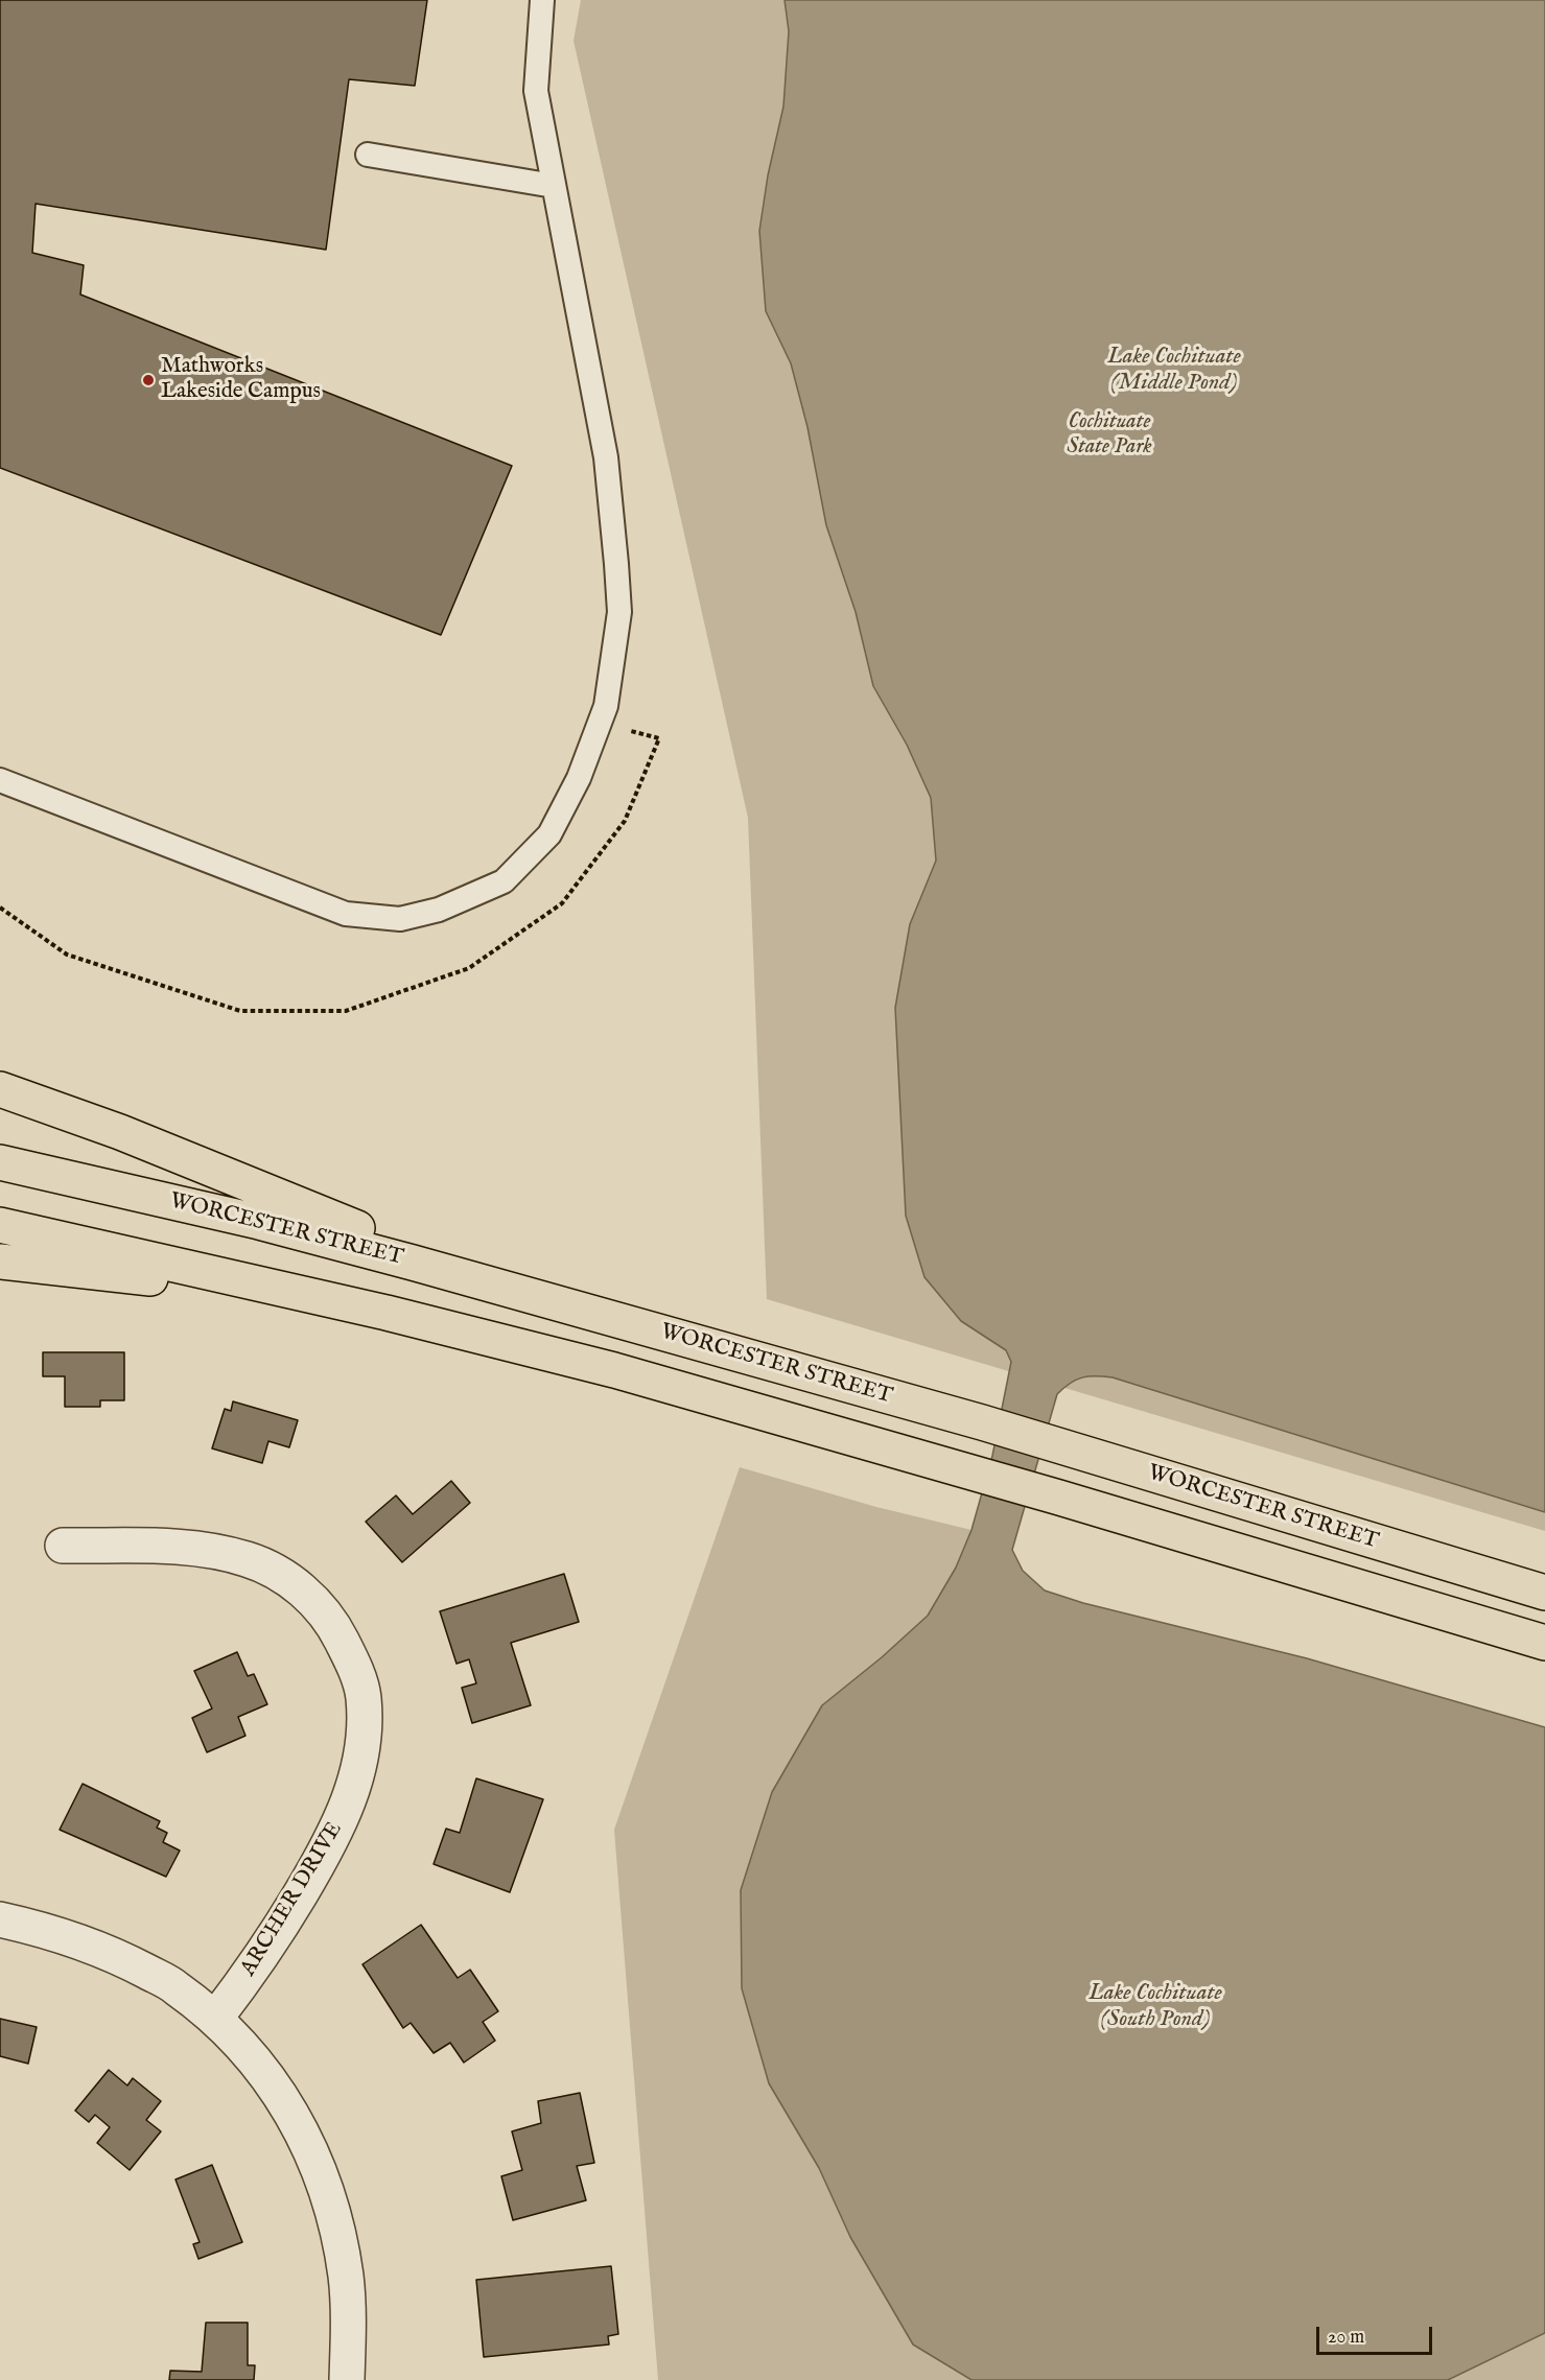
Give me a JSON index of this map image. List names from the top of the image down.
{
  "streets": {
    "highway": ["WORCESTER STREET"],
    "street": ["ARCHER DRIVE"]
  },
  "water": ["Lake Cochituate (Middle Pond)", "Lake Cochituate (South Pond)"],
  "parks": ["Cochituate State Park"],
  "places": ["Mathworks Lakeside Campus"],
  "scale_bar": "20 m"
}
